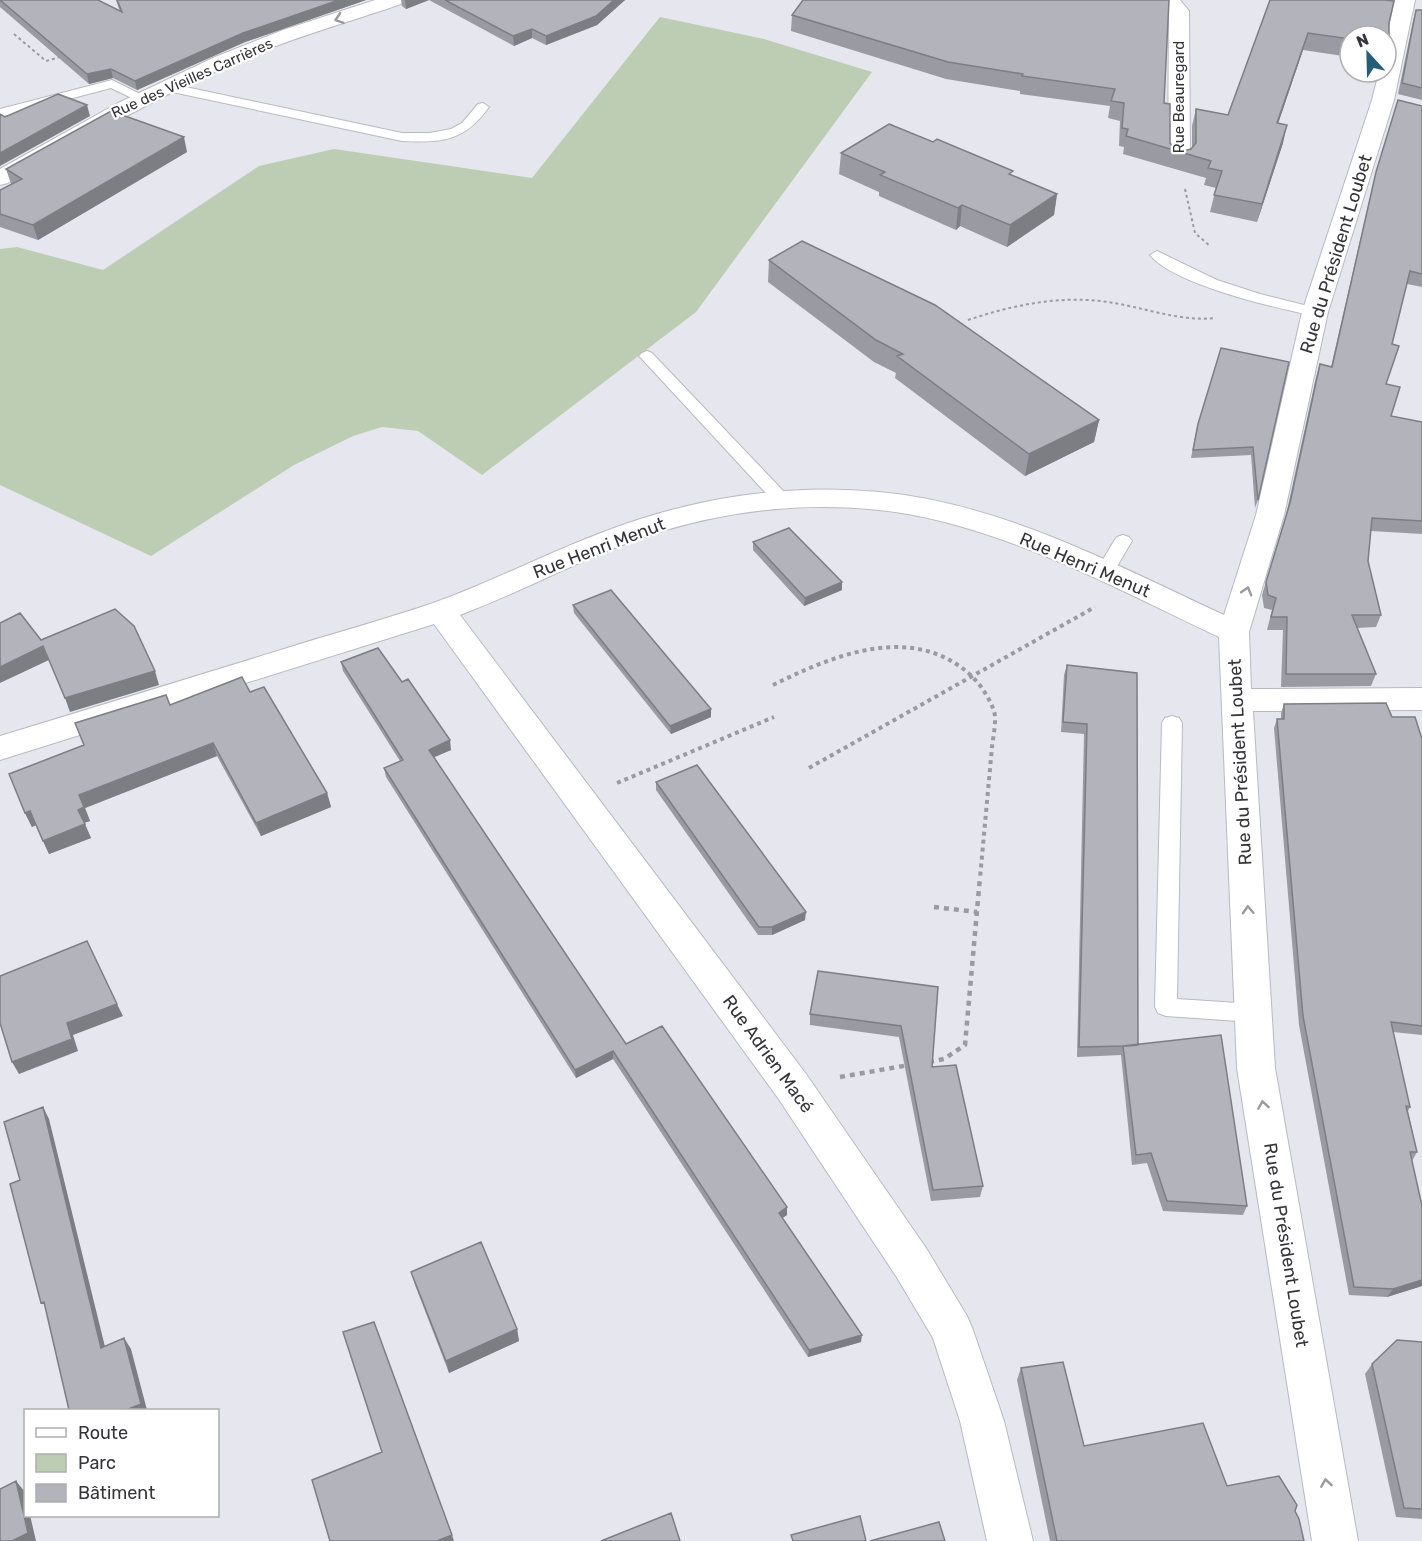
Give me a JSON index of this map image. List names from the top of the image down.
{
  "streets": {
    "street": [
      "Rue des Vieilles Carrières",
      "Rue Beauregard",
      "Rue du Président Loubet",
      "Rue Henri Menut",
      "Rue Adrien Macé"
    ]
  },
  "crossings": [
    ["Rue du Président Loubet", "Rue Henri Menut"],
    ["Rue Henri Menut", "Rue Adrien Macé"]
  ],
  "one_way": ["Rue des Vieilles Carrières", "Rue du Président Loubet"],
  "legend": ["Route", "Parc", "Bâtiment"],
  "north": "top"
}
